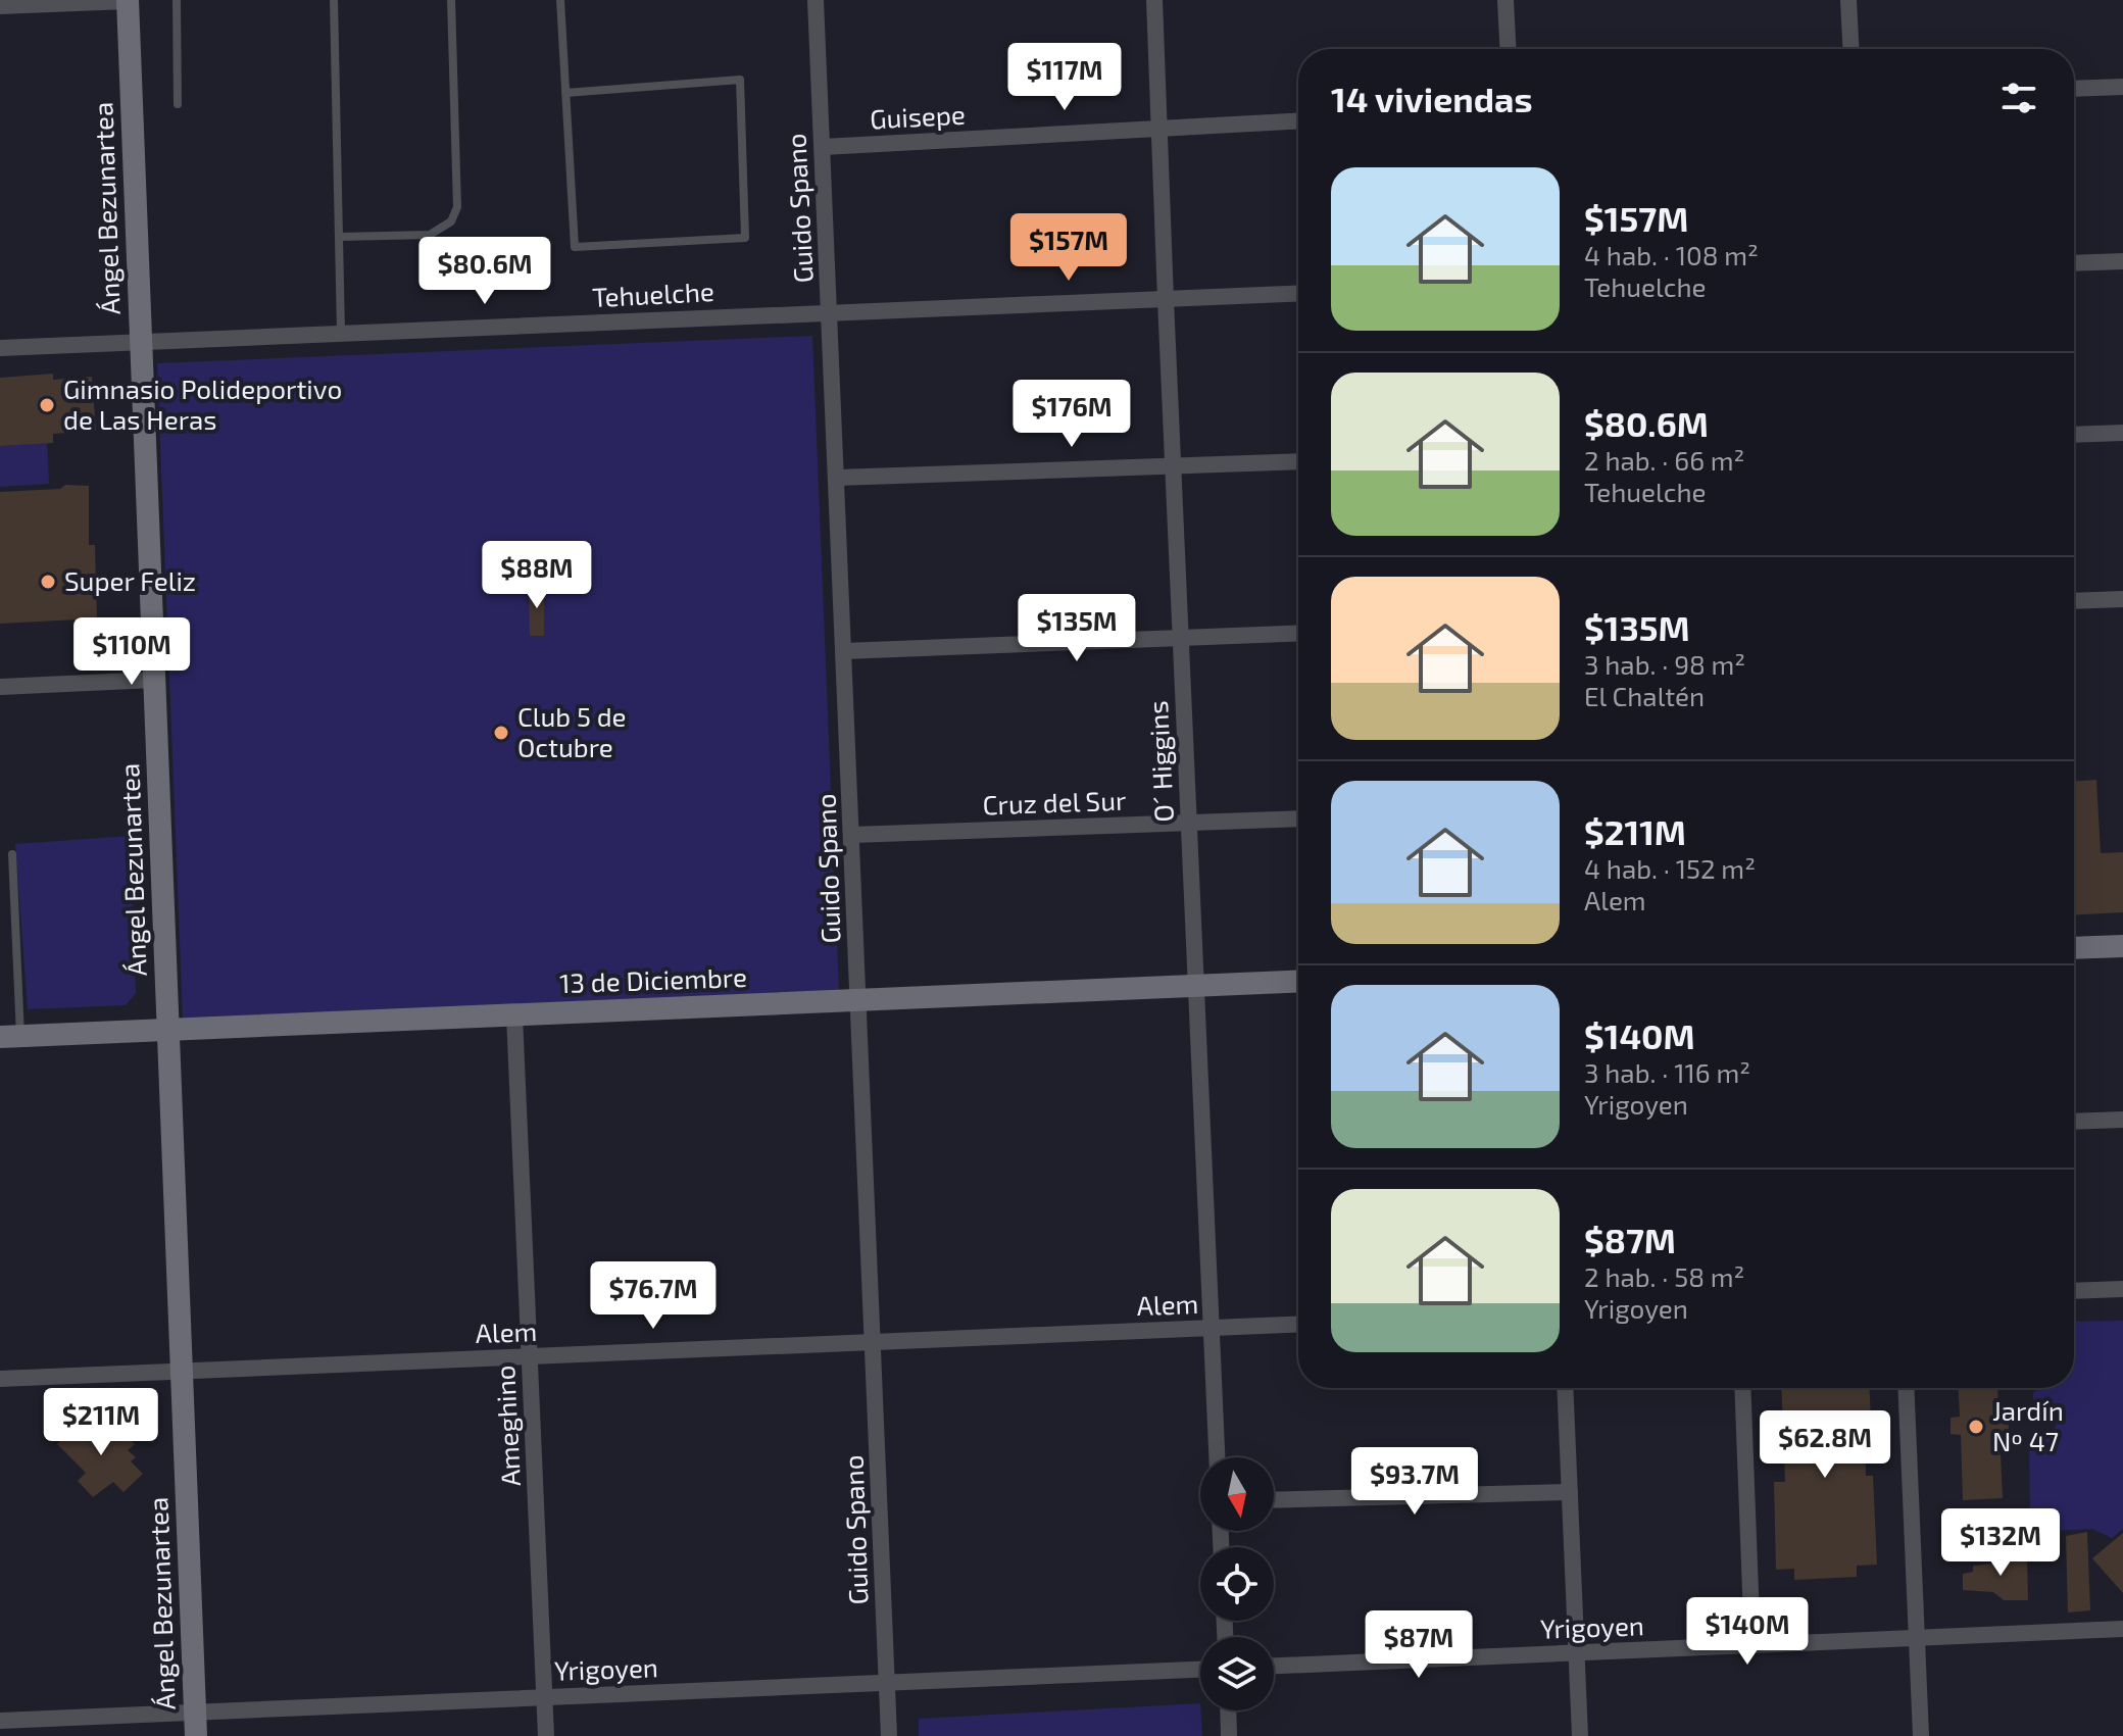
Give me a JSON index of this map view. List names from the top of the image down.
{
  "streets": {
    "street": [
      "Guisepe",
      "Ángel Bezunartea",
      "Guido Spano",
      "Tehuelche",
      "O´ Higgins",
      "Cruz del Sur",
      "13 de Diciembre",
      "Alem",
      "Ameghino",
      "Yrigoyen"
    ]
  },
  "crossings": [
    ["Guisepe", "Guido Spano"],
    ["Guisepe", "O´ Higgins"],
    ["Ángel Bezunartea", "Tehuelche"],
    ["Ángel Bezunartea", "13 de Diciembre"],
    ["Ángel Bezunartea", "Alem"],
    ["Ángel Bezunartea", "Yrigoyen"],
    ["Guido Spano", "Tehuelche"],
    ["Guido Spano", "Cruz del Sur"],
    ["Guido Spano", "13 de Diciembre"],
    ["Guido Spano", "Alem"],
    ["Guido Spano", "Yrigoyen"],
    ["Tehuelche", "O´ Higgins"],
    ["O´ Higgins", "Cruz del Sur"],
    ["O´ Higgins", "13 de Diciembre"],
    ["O´ Higgins", "Alem"],
    ["13 de Diciembre", "Ameghino"],
    ["Alem", "Ameghino"],
    ["Ameghino", "Yrigoyen"]
  ],
  "places": [
    "Gimnasio Polideportivo de Las Heras",
    "Super Feliz",
    "Club 5 de Octubre",
    "Jardín Nº 47"
  ],
  "north": "bottom",
  "page": {
    "price": [
      "$117M",
      "$157M",
      "$80.6M",
      "$176M",
      "$88M",
      "$135M",
      "$110M",
      "$76.7M",
      "$211M",
      "$62.8M",
      "$93.7M",
      "$132M",
      "$140M",
      "$87M"
    ],
    "heading": "14 viviendas",
    "list": [
      {
        "name": "$157M",
        "note": "4 hab. · 108 m² · Tehuelche"
      },
      {
        "name": "$80.6M",
        "note": "2 hab. · 66 m² · Tehuelche"
      },
      {
        "name": "$135M",
        "note": "3 hab. · 98 m² · El Chaltén"
      },
      {
        "name": "$211M",
        "note": "4 hab. · 152 m² · Alem"
      },
      {
        "name": "$140M",
        "note": "3 hab. · 116 m² · Yrigoyen"
      },
      {
        "name": "$87M",
        "note": "2 hab. · 58 m² · Yrigoyen"
      }
    ]
  }
}
